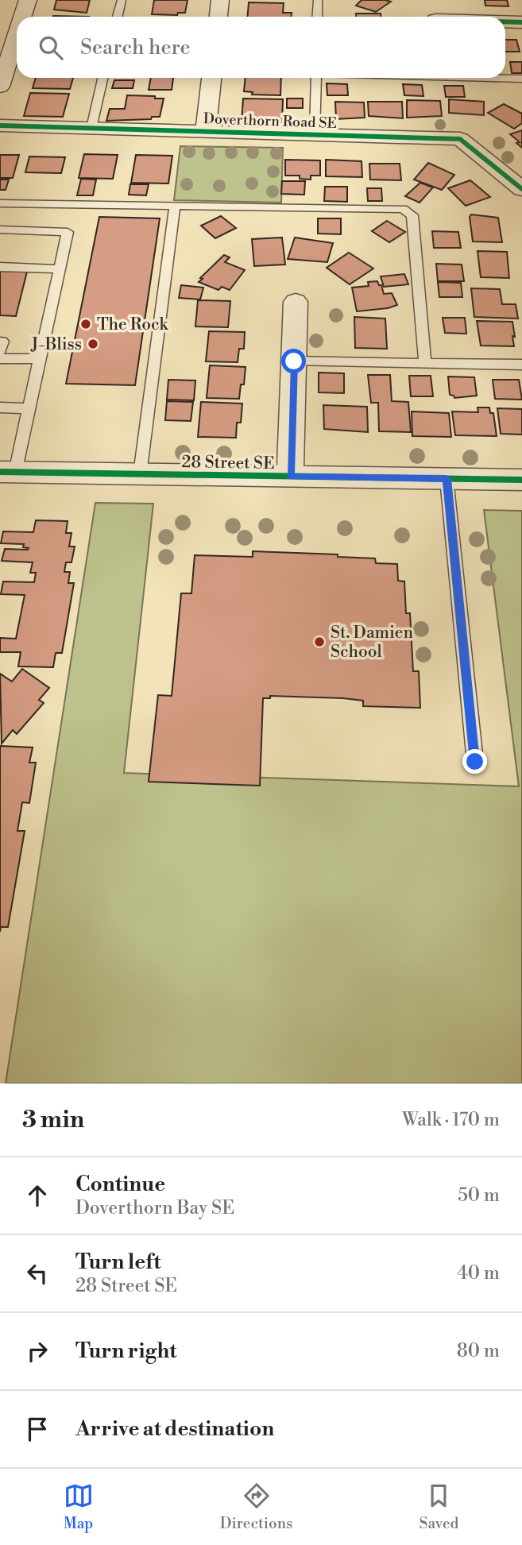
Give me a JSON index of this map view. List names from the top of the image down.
{
  "streets": {
    "street": ["Doverthorn Road SE", "28 Street SE"]
  },
  "places": ["The Rock", "J-Bliss", "St. Damien School"],
  "page": {
    "search": "Search here",
    "heading": ["3 min", "Walk · 170 m"],
    "list": [
      ["Continue", "Doverthorn Bay SE", "50 m"],
      ["Turn left", "28 Street SE", "40 m"],
      ["Turn right", "80 m"],
      "Arrive at destination"
    ],
    "nav": ["Map", "Directions", "Saved"]
  }
}
